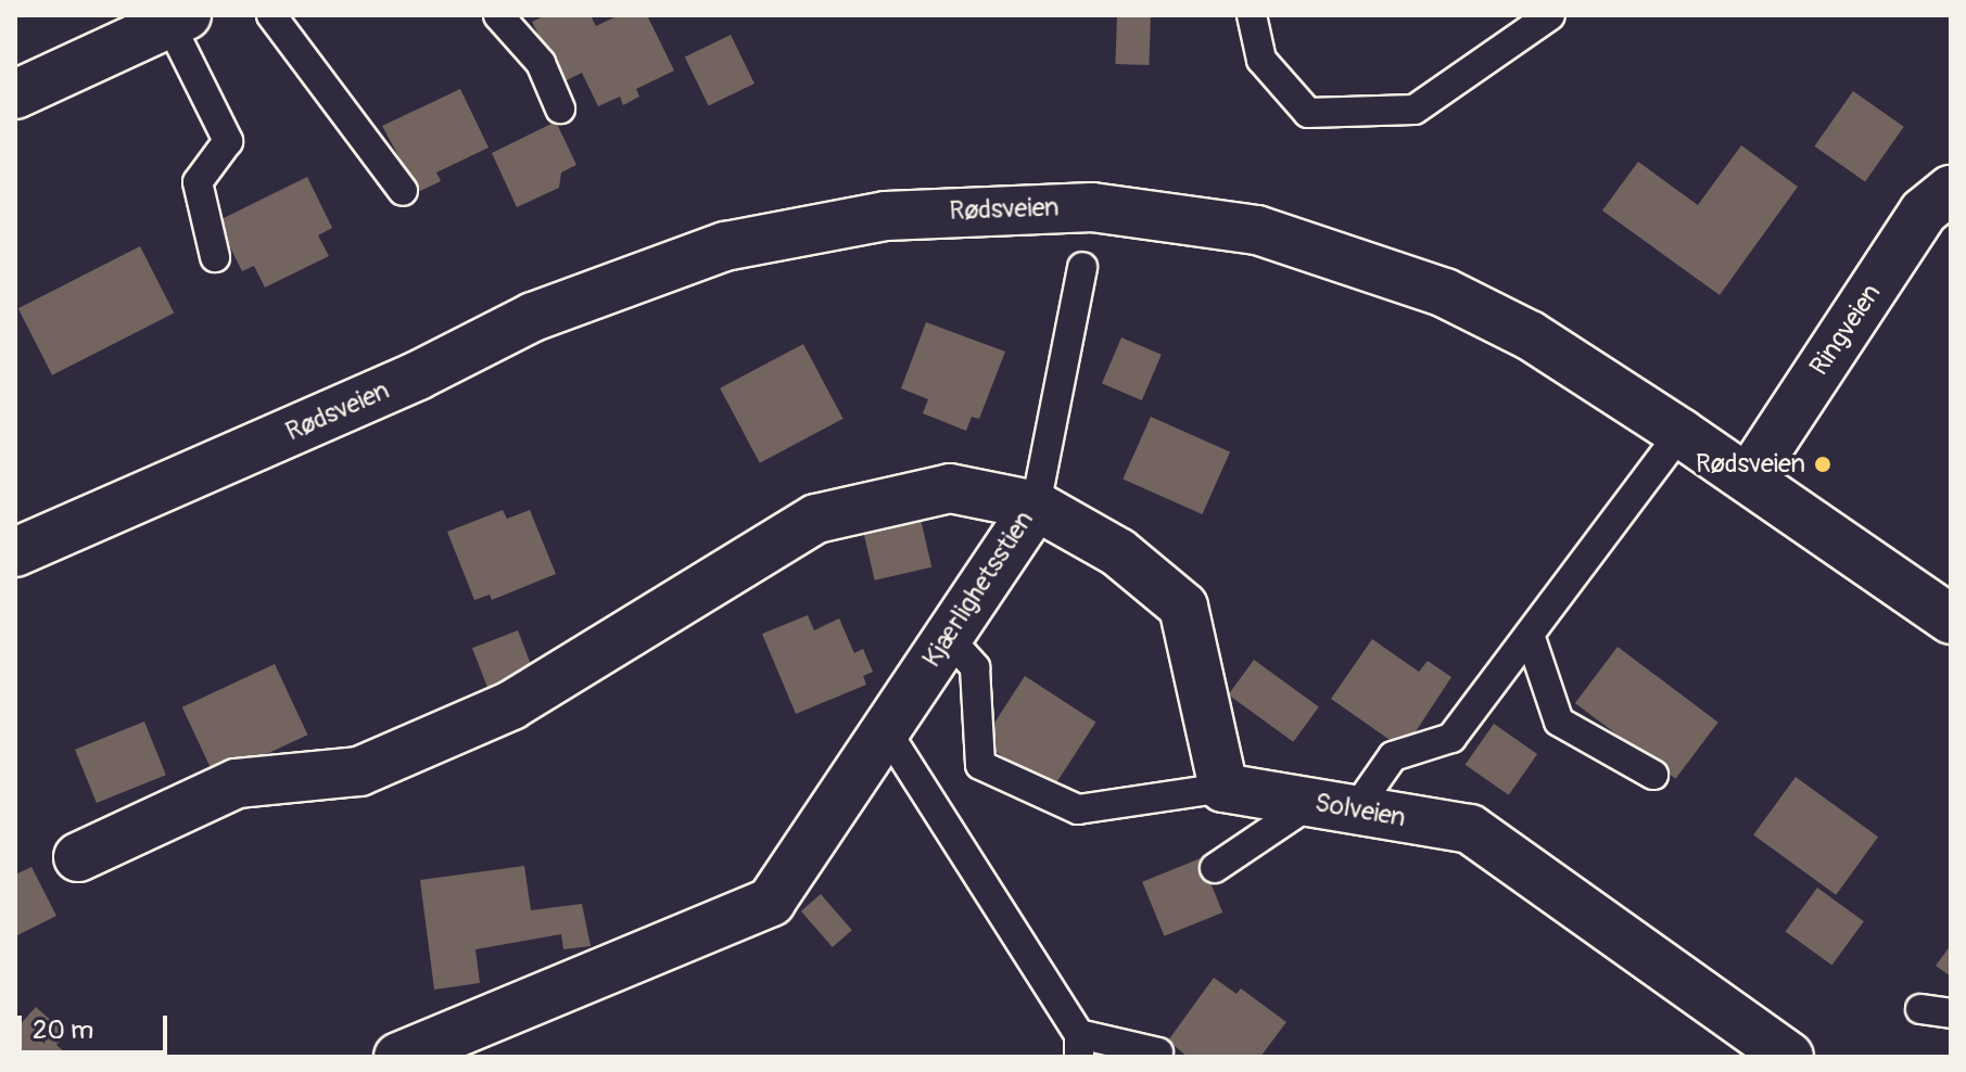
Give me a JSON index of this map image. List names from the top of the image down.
{
  "streets": {
    "main road": [
      "Rødsveien",
      "Ringveien",
      "Kjærlighetsstien",
      "Solveien"
    ]
  },
  "crossings": [
    ["Rødsveien", "Ringveien"]
  ],
  "places": ["Rødsveien"],
  "scale_bar": "20 m"
}
